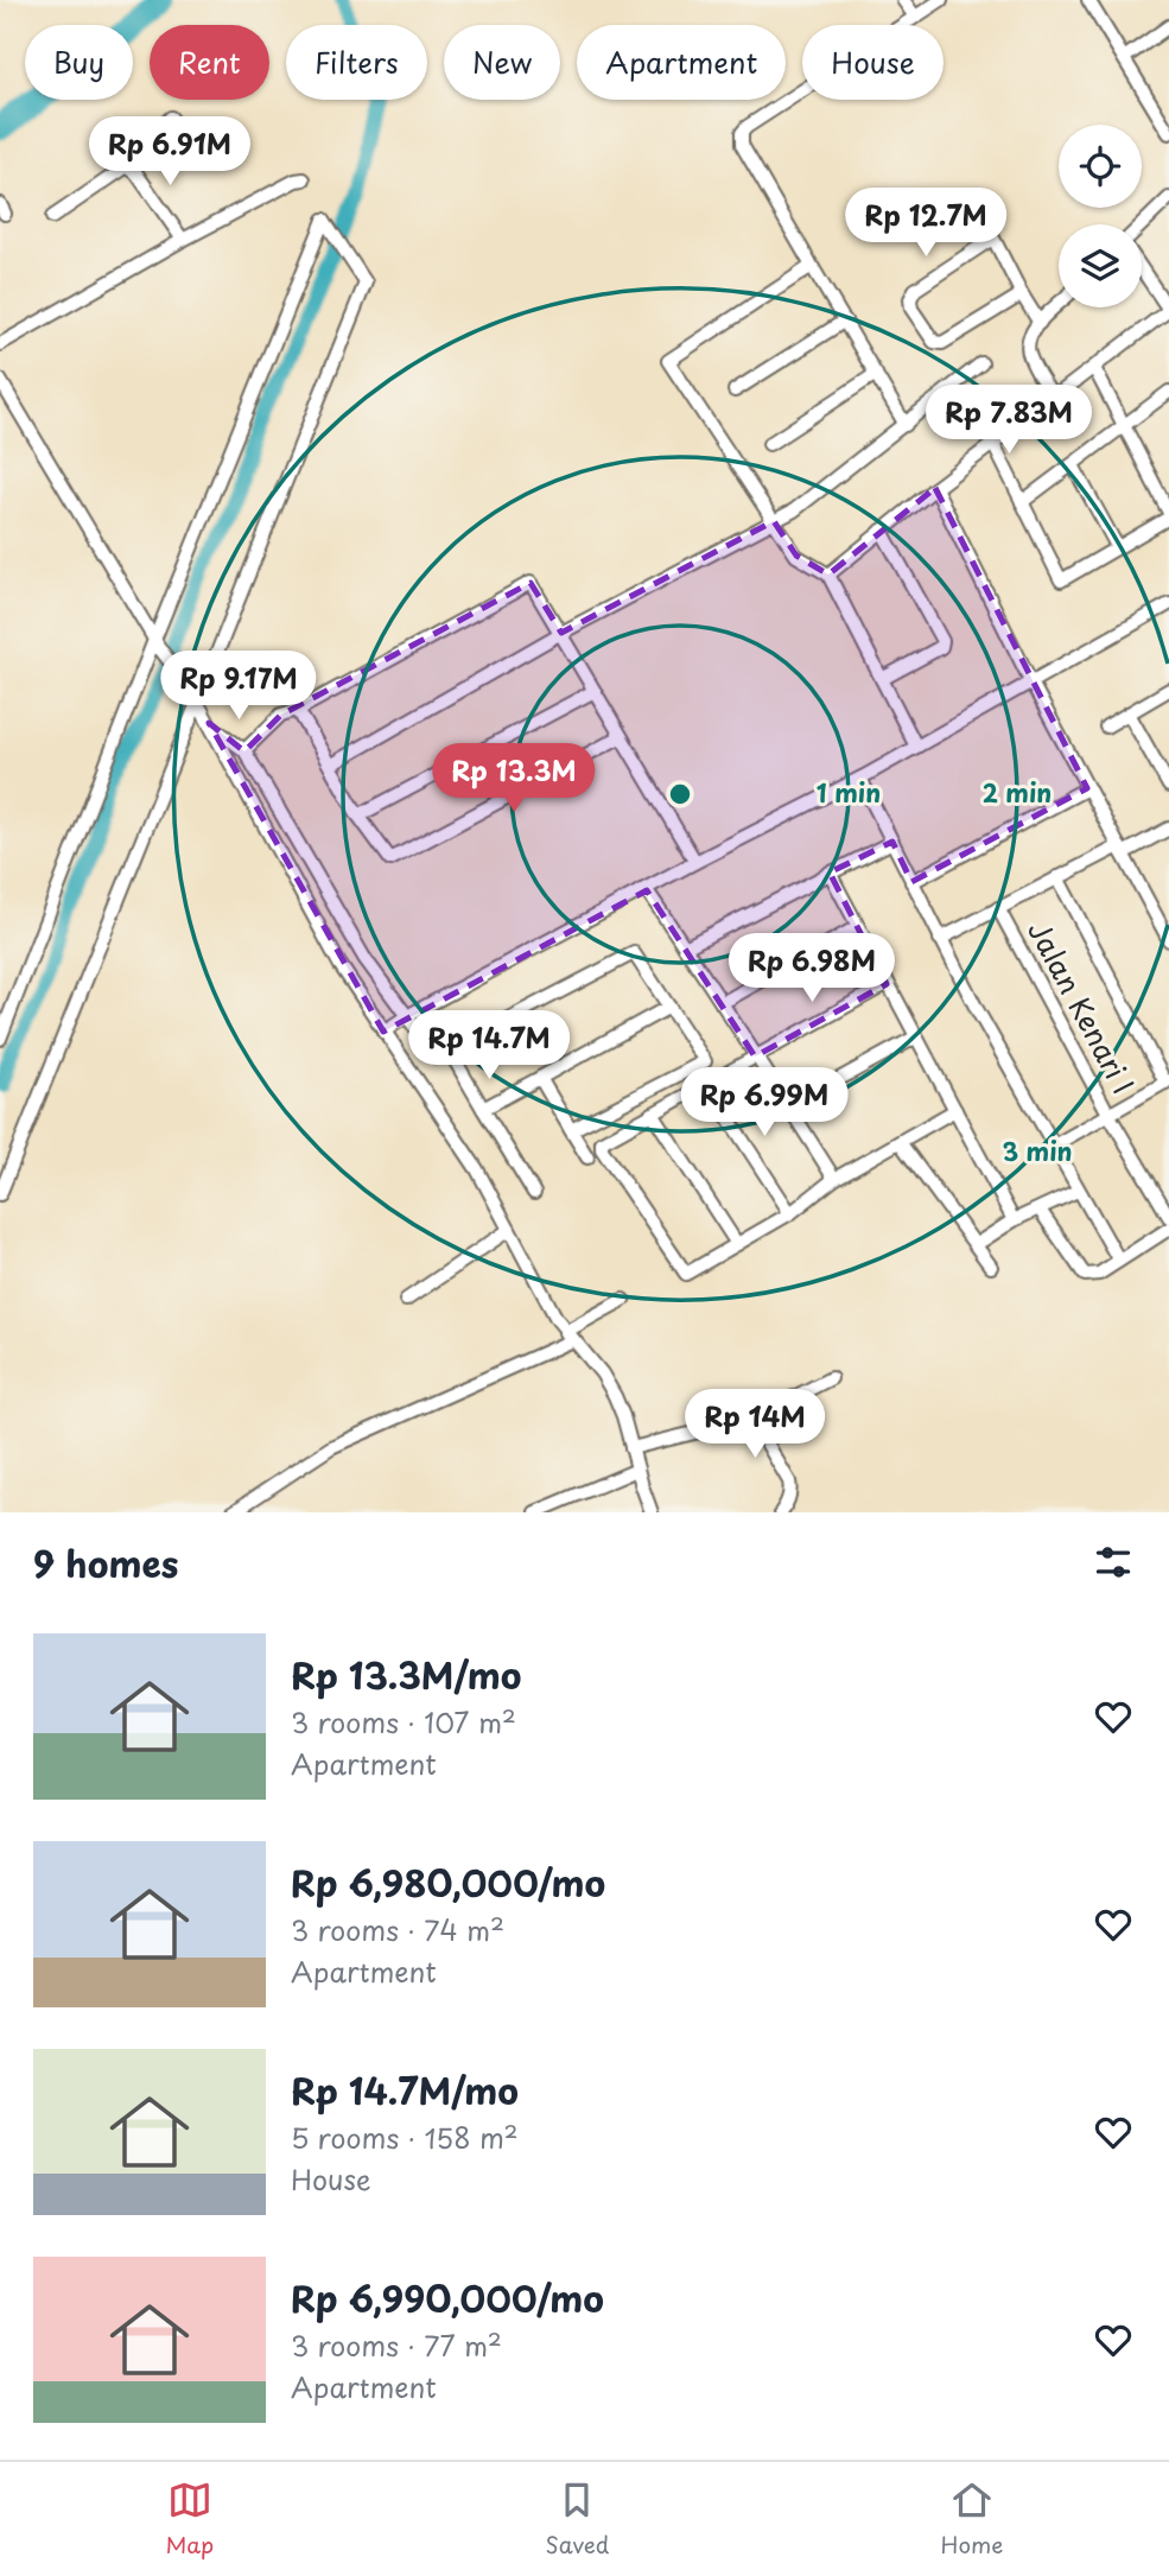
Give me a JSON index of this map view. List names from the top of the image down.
{
  "streets": {
    "street": ["Jalan Kenari I"]
  },
  "page": {
    "chip": [
      "Buy",
      "Rent",
      "Filters",
      "New",
      "Apartment",
      "House"
    ],
    "price": [
      "Rp 6.91M",
      "Rp 12.7M",
      "Rp 7.83M",
      "Rp 9.17M",
      "Rp 13.3M",
      "Rp 6.98M",
      "Rp 14.7M",
      "Rp 6.99M",
      "Rp 14M"
    ],
    "heading": "9 homes",
    "list": [
      {
        "name": "Rp 13.3M/mo",
        "note": "3 rooms · 107 m² · Apartment"
      },
      {
        "name": "Rp 6,980,000/mo",
        "note": "3 rooms · 74 m² · Apartment"
      },
      {
        "name": "Rp 14.7M/mo",
        "note": "5 rooms · 158 m² · House"
      },
      {
        "name": "Rp 6,990,000/mo",
        "note": "3 rooms · 77 m² · Apartment"
      }
    ],
    "tabs": ["Map", "Saved", "Home"]
  },
  "rings": ["1 min", "2 min", "3 min"]
}
